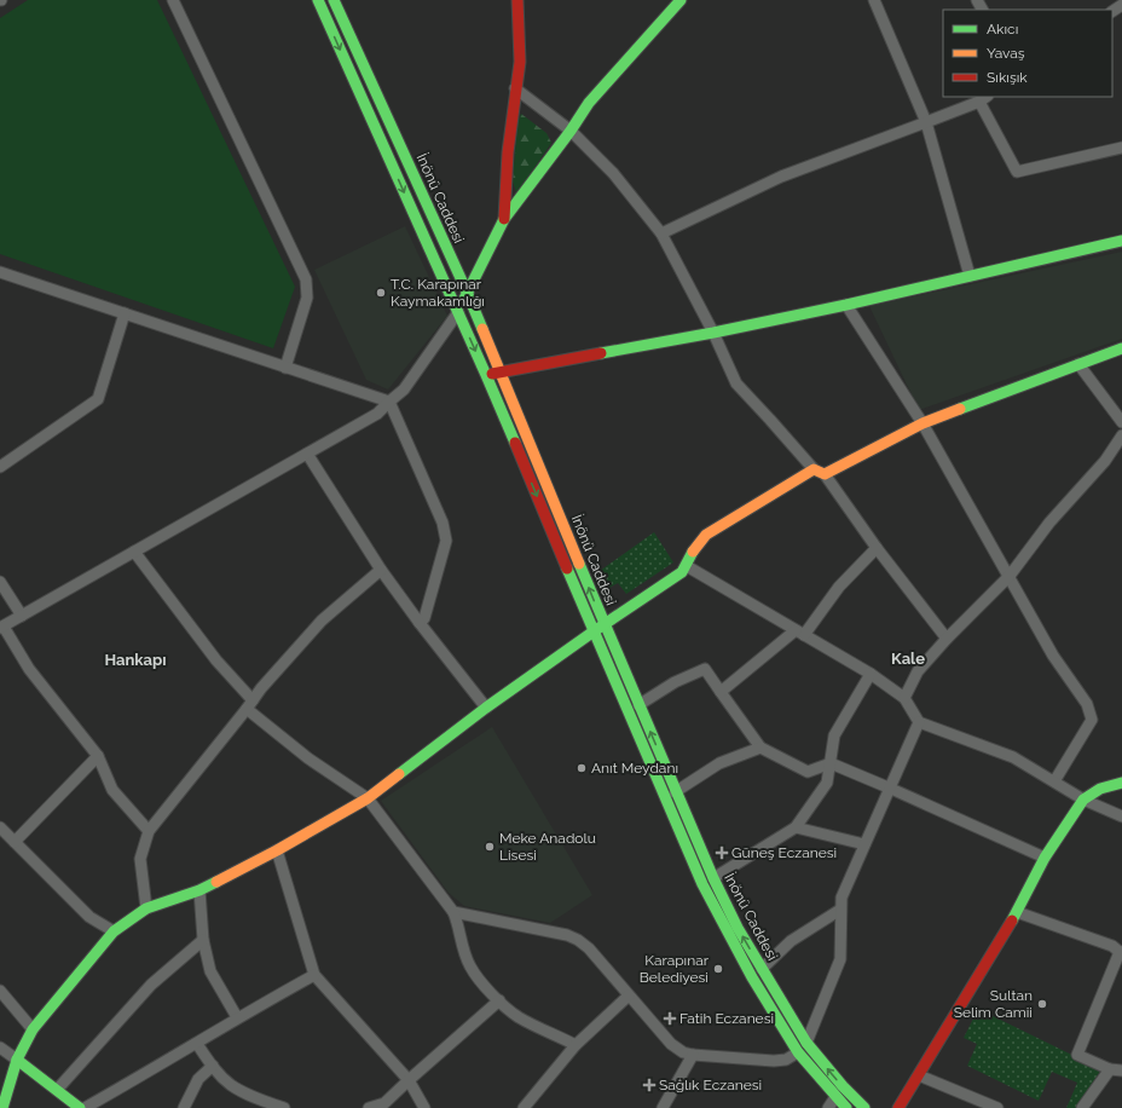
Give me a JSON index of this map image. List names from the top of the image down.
{
  "streets": {
    "main road": ["İnönü Caddesi"]
  },
  "districts": ["Kale", "Hankapı"],
  "places": {
    "other": [
      "T.C. Karapınar Kaymakamlığı",
      "Anıt Meydanı",
      "Meke Anadolu Lisesi",
      "Karapınar Belediyesi",
      "Sultan Selim Camii"
    ],
    "health": ["Güneş Eczanesi", "Fatih Eczanesi", "Sağlık Eczanesi"]
  },
  "legend": ["Akıcı", "Yavaş", "Sıkışık"]
}
